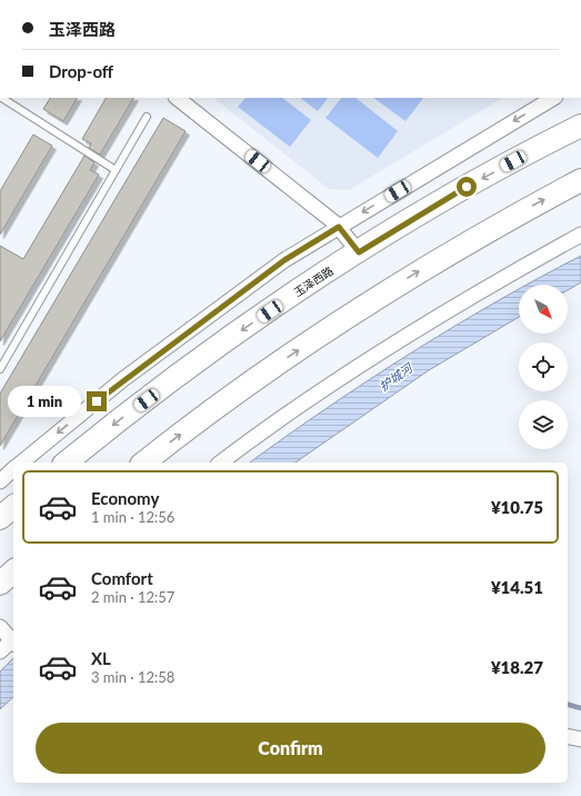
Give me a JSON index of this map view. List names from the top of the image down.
{
  "streets": {
    "main road": ["玉泽西路"]
  },
  "water": ["护城河"],
  "north": "bottom right",
  "page": {
    "banner": ["玉泽西路", "Drop-off"],
    "bubble": "1 min",
    "list": [
      {
        "name": "Economy",
        "note": "1 min · 12:56",
        "value": "¥10.75"
      },
      {
        "name": "Comfort",
        "note": "2 min · 12:57",
        "value": "¥14.51"
      },
      {
        "name": "XL",
        "note": "3 min · 12:58",
        "value": "¥18.27"
      }
    ],
    "buttons": "Confirm"
  }
}
